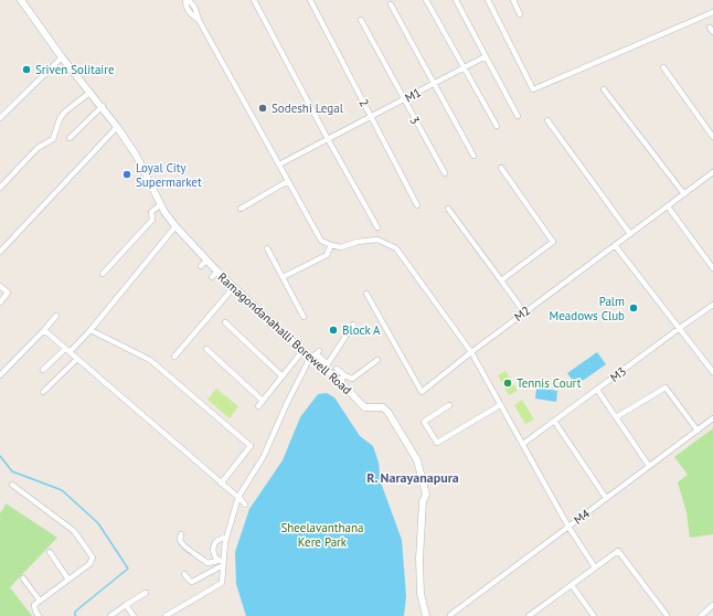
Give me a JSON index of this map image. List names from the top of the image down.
{
  "streets": {
    "street": [
      "M1",
      "2",
      "3",
      "M2",
      "Ramagondanahalli Borewell Road",
      "M3",
      "M4"
    ]
  },
  "crossings": [
    ["M1", "2"],
    ["M1", "3"]
  ],
  "districts": ["R. Narayanapura"],
  "parks": ["Sheelavanthana Kere Park"],
  "places": [
    "Sriven Solitaire",
    "Sodeshi Legal",
    "Loyal City Supermarket",
    "Palm Meadows Club",
    "Block A",
    "Tennis Court"
  ]
}
